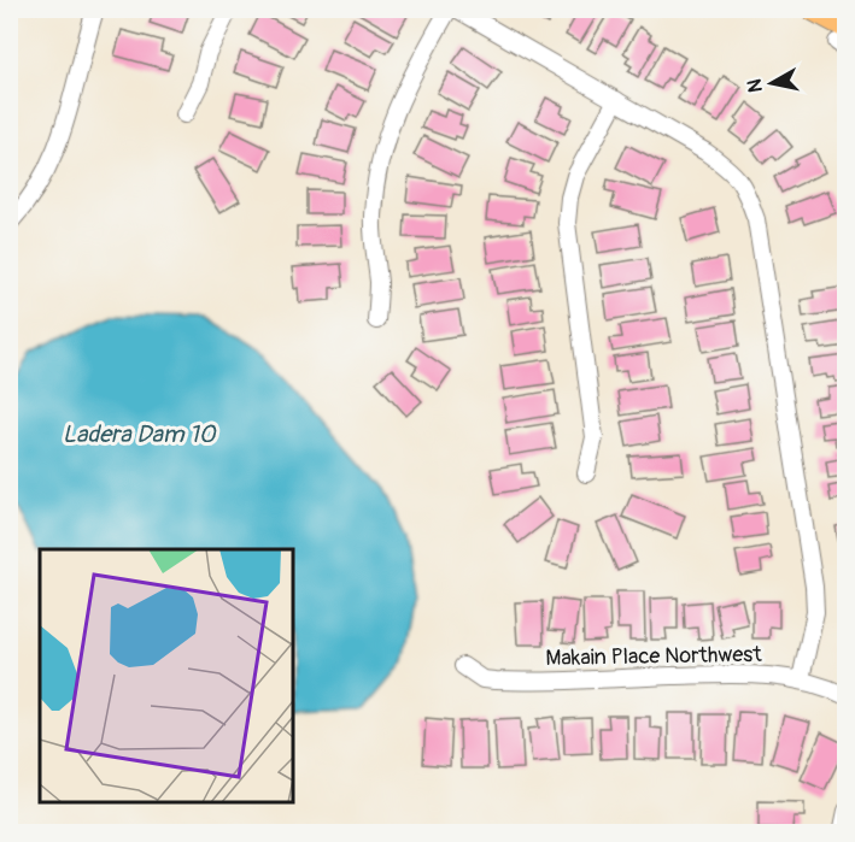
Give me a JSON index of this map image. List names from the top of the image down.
{
  "streets": {
    "street": ["Makain Place Northwest"]
  },
  "water": ["Ladera Dam 10"],
  "north": "left"
}
